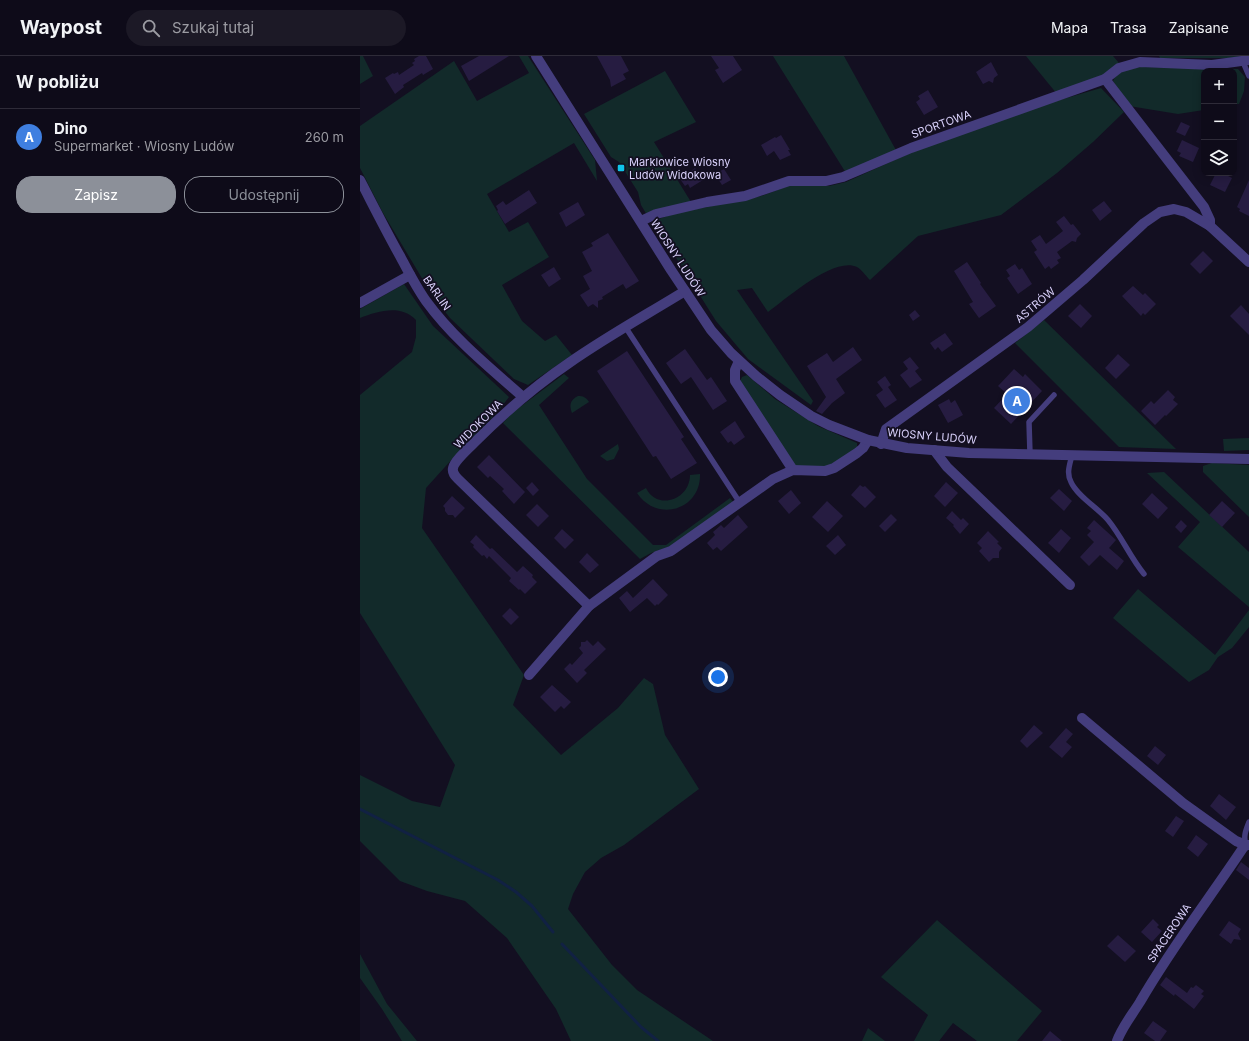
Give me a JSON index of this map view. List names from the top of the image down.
{
  "streets": {
    "street": [
      "SPORTOWA",
      "WIOSNY LUDÓW",
      "BARLIN",
      "ASTRÓW",
      "WIDOKOWA",
      "SPACEROWA"
    ]
  },
  "crossings": [
    ["SPORTOWA", "WIOSNY LUDÓW"],
    ["SPORTOWA", "ASTRÓW"],
    ["WIOSNY LUDÓW", "ASTRÓW"],
    ["WIOSNY LUDÓW", "WIDOKOWA"],
    ["BARLIN", "WIDOKOWA"]
  ],
  "places": {
    "transit": ["Marklowice Wiosny Ludów Widokowa"]
  },
  "page": {
    "header": "Waypost",
    "search": "Szukaj tutaj",
    "nav": ["Mapa", "Trasa", "Zapisane"],
    "heading": "W pobliżu",
    "map_buttons": ["+", "−"],
    "list": [
      {
        "mark": "A",
        "name": "Dino",
        "note": "Supermarket · Wiosny Ludów",
        "value": "260 m"
      }
    ],
    "buttons": ["Zapisz", "Udostępnij"],
    "pins": "A"
  }
}
